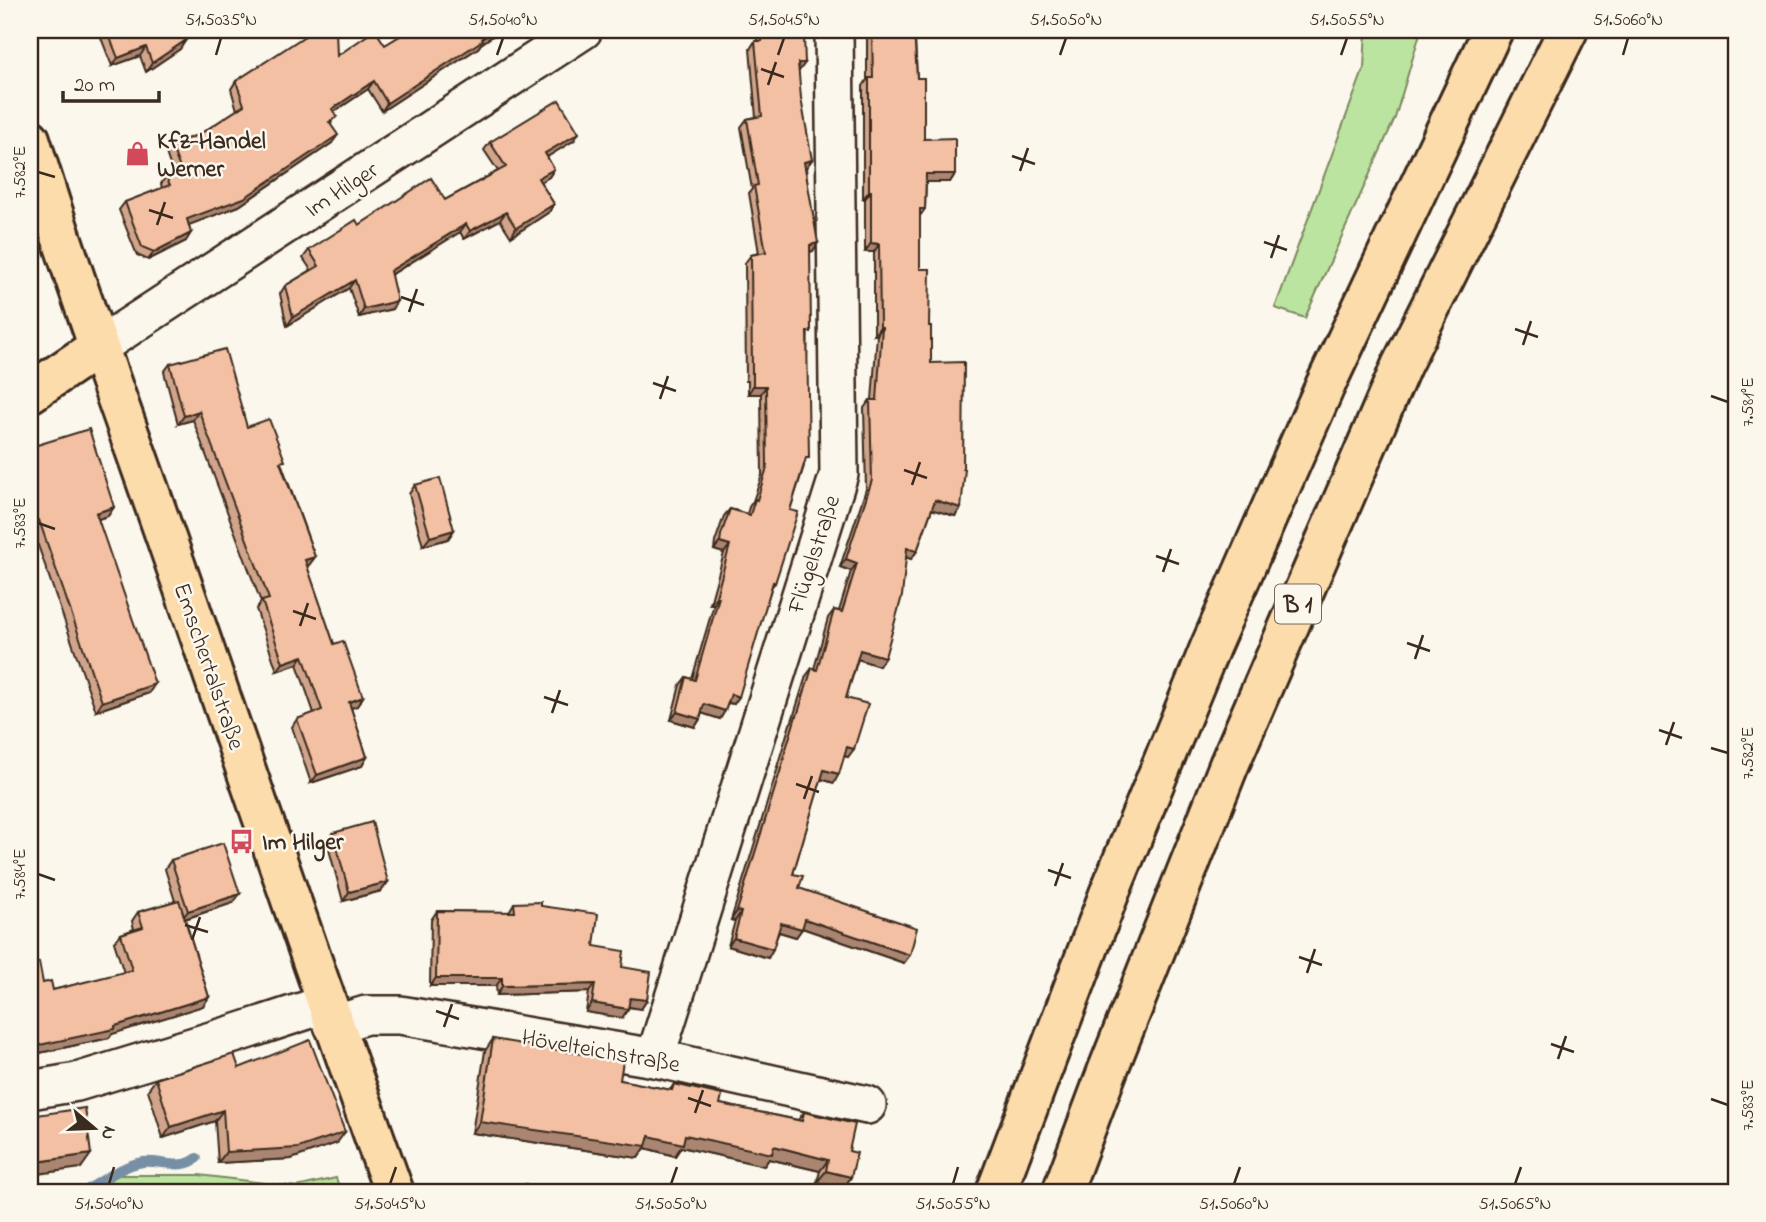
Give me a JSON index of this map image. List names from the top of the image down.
{
  "streets": {
    "main road": ["B 1", "Emschertalstraße"],
    "street": ["Im Hilger", "Flügelstraße", "Hövelteichstraße"]
  },
  "crossings": [
    ["Im Hilger", "Emschertalstraße"],
    ["Flügelstraße", "Hövelteichstraße"],
    ["Emschertalstraße", "Hövelteichstraße"]
  ],
  "places": {
    "shop": ["Kfz-Handel Werner"],
    "bus stop": ["Im Hilger"]
  },
  "scale_bar": "20 m",
  "north": "right",
  "coordinates": [
    "51.5035°N",
    "51.5040°N",
    "51.5045°N",
    "51.5050°N",
    "51.5055°N",
    "51.5060°N",
    "7.582°E",
    "7.581°E",
    "7.583°E",
    "7.584°E",
    "51.5065°N"
  ]
}
